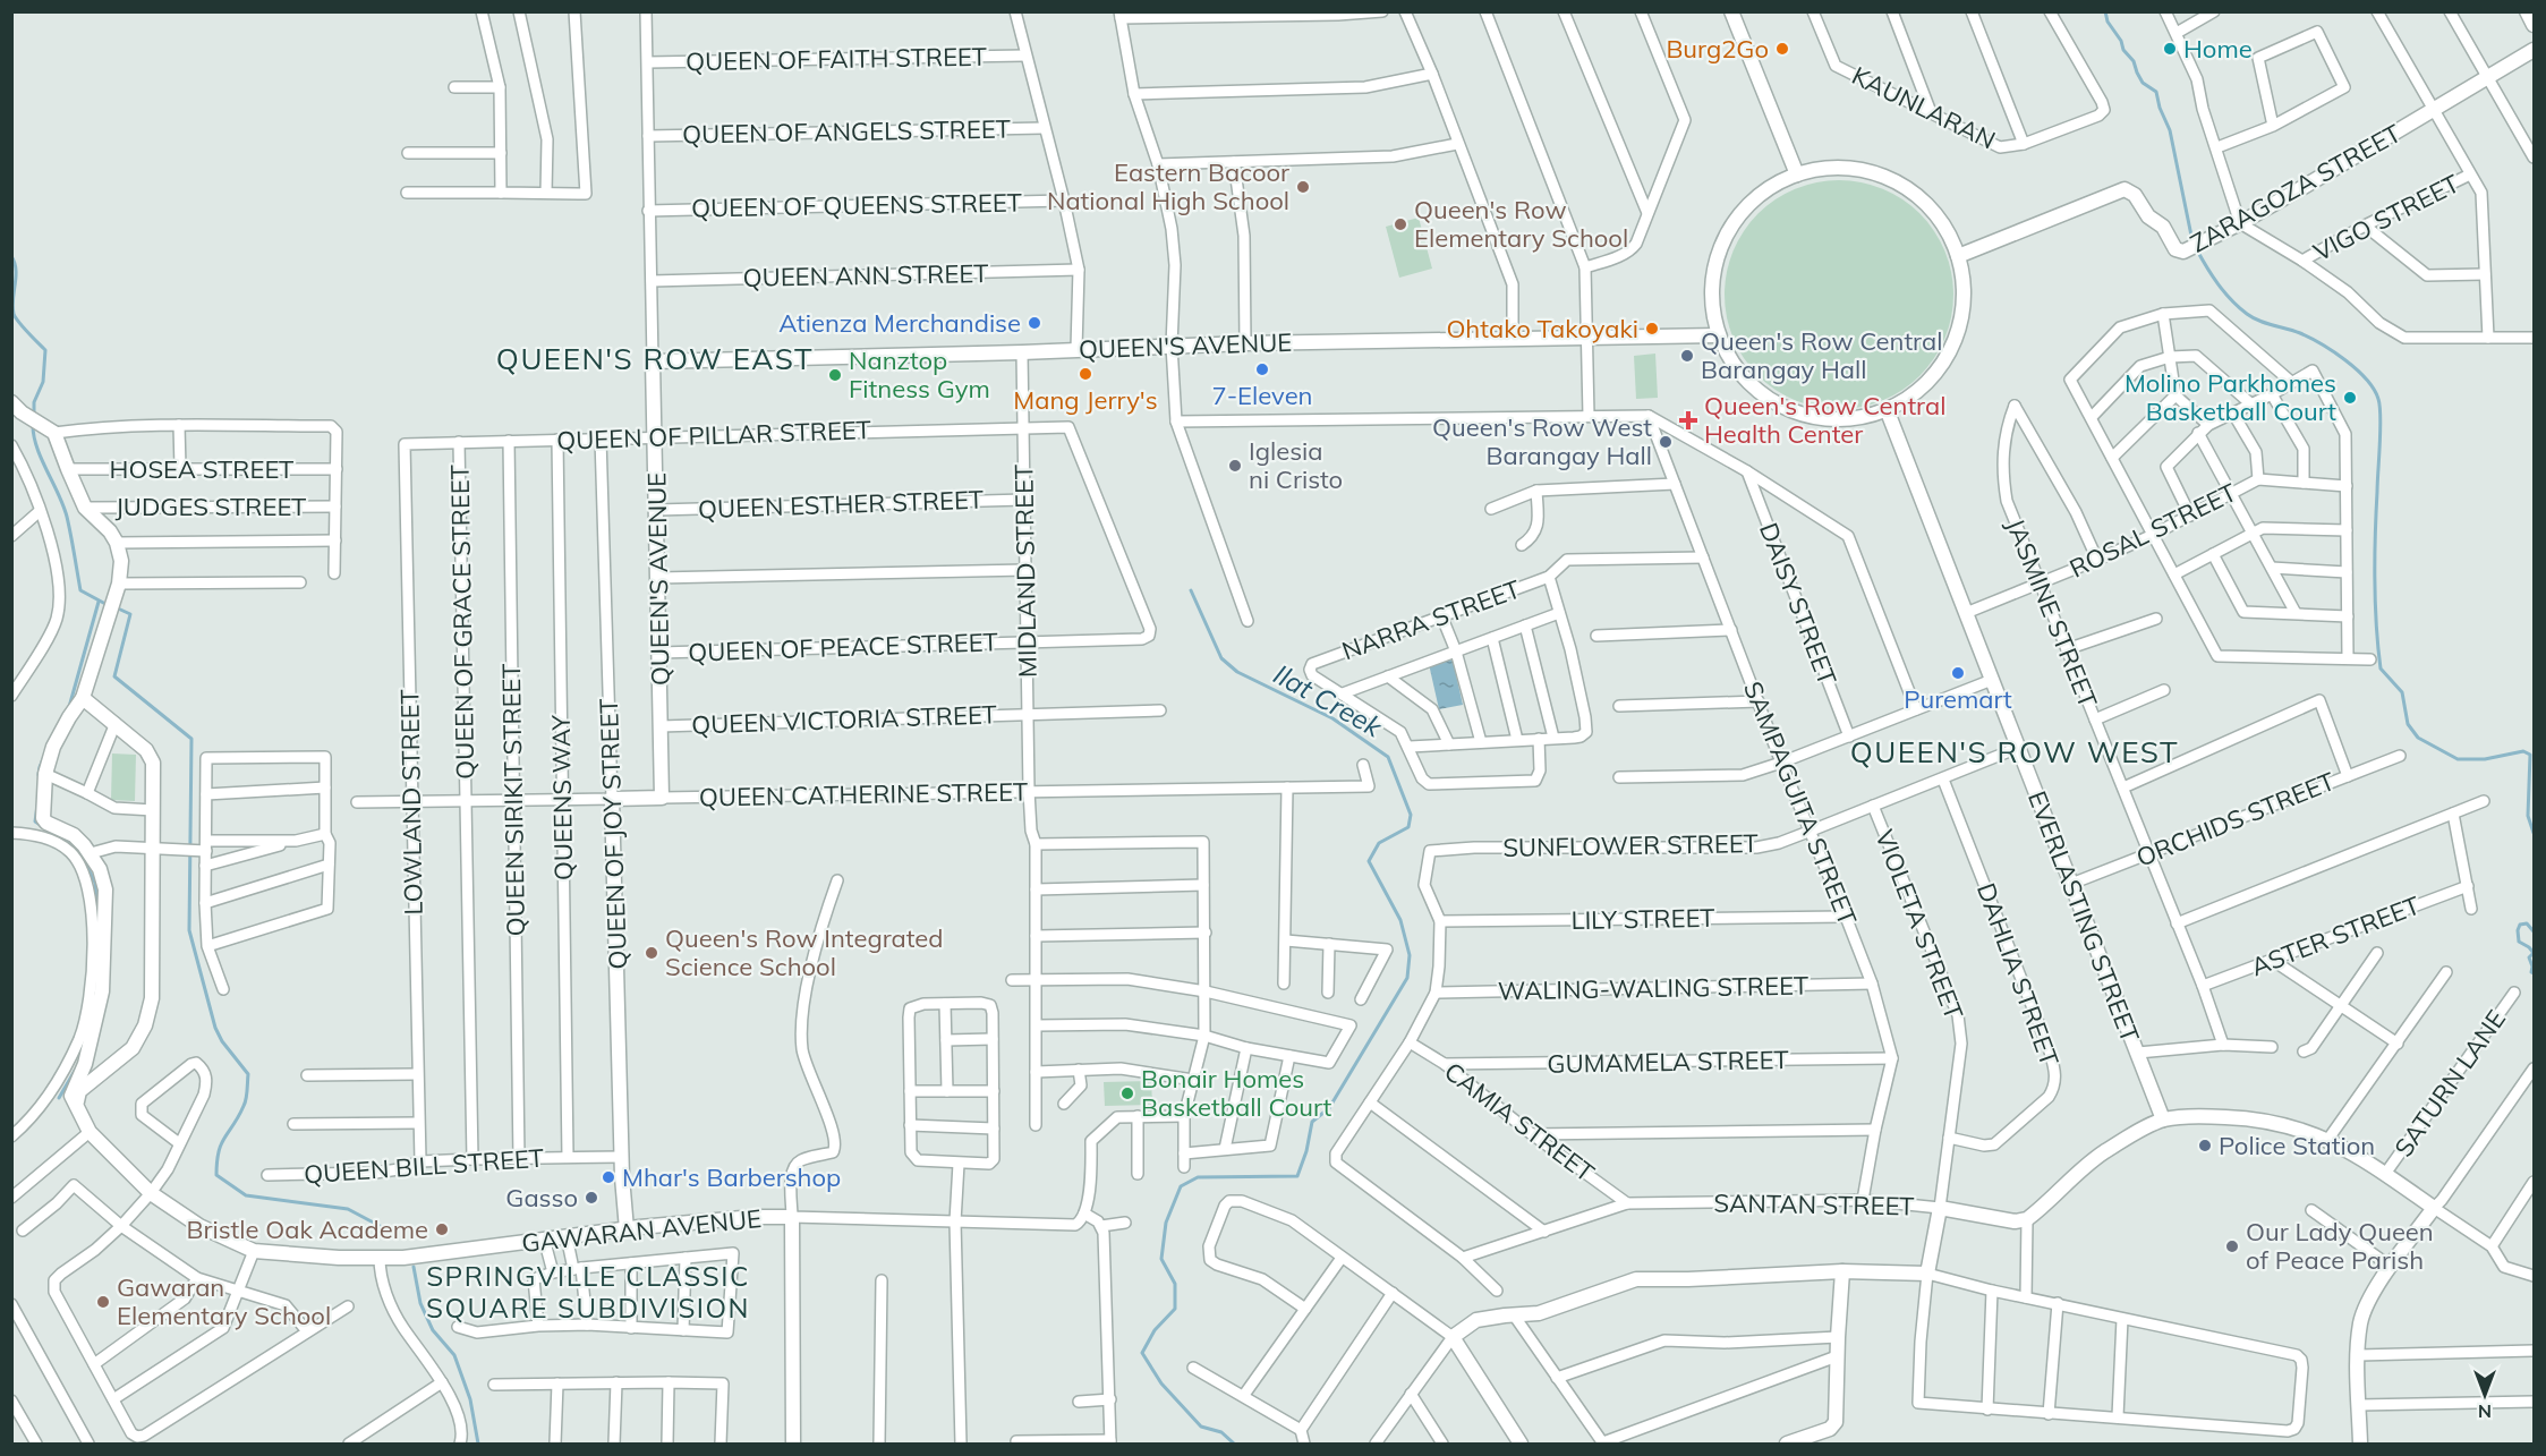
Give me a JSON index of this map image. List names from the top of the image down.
{
  "streets": {
    "street": [
      "QUEEN OF FAITH STREET",
      "KAUNLARAN",
      "QUEEN OF ANGELS STREET",
      "ZARAGOZA STREET",
      "QUEEN OF QUEENS STREET",
      "VIGO STREET",
      "QUEEN ANN STREET",
      "QUEEN'S AVENUE",
      "QUEEN OF PILLAR STREET",
      "HOSEA STREET",
      "QUEEN ESTHER STREET",
      "JUDGES STREET",
      "ROSAL STREET",
      "MIDLAND STREET",
      "DAISY STREET",
      "JASMINE STREET",
      "NARRA STREET",
      "QUEEN OF GRACE STREET",
      "QUEEN OF PEACE STREET",
      "QUEEN VICTORIA STREET",
      "QUEEN CATHERINE STREET",
      "QUEENS WAY",
      "QUEEN SIRIKIT STREET",
      "LOWLAND STREET",
      "SAMPAGUITA STREET",
      "ORCHIDS STREET",
      "QUEEN OF JOY STREET",
      "SUNFLOWER STREET",
      "EVERLASTING STREET",
      "LILY STREET",
      "VIOLETA STREET",
      "ASTER STREET",
      "DAHLIA STREET",
      "WALING-WALING STREET",
      "GUMAMELA STREET",
      "SATURN LANE",
      "CAMIA STREET",
      "QUEEN BILL STREET",
      "SANTAN STREET",
      "GAWARAN AVENUE"
    ]
  },
  "crossings": [
    ["QUEEN OF FAITH STREET", "QUEEN'S AVENUE"],
    ["QUEEN OF ANGELS STREET", "QUEEN'S AVENUE"],
    ["QUEEN OF QUEENS STREET", "QUEEN'S AVENUE"],
    ["QUEEN ANN STREET", "QUEEN'S AVENUE"],
    ["QUEEN'S AVENUE", "QUEEN OF PILLAR STREET"],
    ["QUEEN'S AVENUE", "QUEEN ESTHER STREET"],
    ["QUEEN'S AVENUE", "MIDLAND STREET"],
    ["QUEEN'S AVENUE", "QUEEN OF PEACE STREET"],
    ["QUEEN'S AVENUE", "QUEEN VICTORIA STREET"],
    ["QUEEN'S AVENUE", "QUEEN CATHERINE STREET"],
    ["QUEEN OF PILLAR STREET", "MIDLAND STREET"],
    ["QUEEN OF PILLAR STREET", "QUEEN OF GRACE STREET"],
    ["QUEEN OF PILLAR STREET", "QUEEN OF PEACE STREET"],
    ["QUEEN OF PILLAR STREET", "QUEENS WAY"],
    ["QUEEN OF PILLAR STREET", "QUEEN SIRIKIT STREET"],
    ["QUEEN OF PILLAR STREET", "LOWLAND STREET"],
    ["QUEEN OF PILLAR STREET", "QUEEN OF JOY STREET"],
    ["QUEEN ESTHER STREET", "MIDLAND STREET"],
    ["ROSAL STREET", "JASMINE STREET"],
    ["ROSAL STREET", "EVERLASTING STREET"],
    ["MIDLAND STREET", "QUEEN OF PEACE STREET"],
    ["MIDLAND STREET", "QUEEN VICTORIA STREET"],
    ["MIDLAND STREET", "QUEEN CATHERINE STREET"],
    ["JASMINE STREET", "ORCHIDS STREET"],
    ["JASMINE STREET", "ASTER STREET"],
    ["NARRA STREET", "SAMPAGUITA STREET"],
    ["QUEEN OF GRACE STREET", "QUEEN CATHERINE STREET"],
    ["QUEEN OF GRACE STREET", "QUEEN BILL STREET"],
    ["QUEEN CATHERINE STREET", "QUEENS WAY"],
    ["QUEEN CATHERINE STREET", "QUEEN SIRIKIT STREET"],
    ["QUEEN CATHERINE STREET", "LOWLAND STREET"],
    ["QUEEN CATHERINE STREET", "QUEEN OF JOY STREET"],
    ["QUEENS WAY", "QUEEN BILL STREET"],
    ["QUEEN SIRIKIT STREET", "QUEEN BILL STREET"],
    ["LOWLAND STREET", "QUEEN BILL STREET"],
    ["SAMPAGUITA STREET", "SUNFLOWER STREET"],
    ["SAMPAGUITA STREET", "LILY STREET"],
    ["SAMPAGUITA STREET", "WALING-WALING STREET"],
    ["SAMPAGUITA STREET", "GUMAMELA STREET"],
    ["SAMPAGUITA STREET", "SANTAN STREET"],
    ["ORCHIDS STREET", "EVERLASTING STREET"],
    ["QUEEN OF JOY STREET", "QUEEN BILL STREET"],
    ["QUEEN OF JOY STREET", "GAWARAN AVENUE"],
    ["SUNFLOWER STREET", "EVERLASTING STREET"],
    ["SUNFLOWER STREET", "LILY STREET"],
    ["SUNFLOWER STREET", "VIOLETA STREET"],
    ["SUNFLOWER STREET", "DAHLIA STREET"],
    ["VIOLETA STREET", "DAHLIA STREET"],
    ["VIOLETA STREET", "SANTAN STREET"],
    ["GUMAMELA STREET", "CAMIA STREET"],
    ["CAMIA STREET", "SANTAN STREET"]
  ],
  "districts": ["QUEEN'S ROW EAST", "QUEEN'S ROW WEST", "SPRINGVILLE CLASSIC SQUARE SUBDIVISION"],
  "water": ["Ilat Creek"],
  "places": {
    "other": [
      "Burg2Go",
      "Home",
      "Eastern Bacoor National High School",
      "Queen's Row Elementary School",
      "Atienza Merchandise",
      "Ohtako Takoyaki",
      "Queen's Row Central Barangay Hall",
      "7-Eleven",
      "Mang Jerry's",
      "Nanztop Fitness Gym",
      "Molino Parkhomes Basketball Court",
      "Queen's Row West Barangay Hall",
      "Iglesia ni Cristo",
      "Puremart",
      "Queen's Row Integrated Science School",
      "Bonair Homes Basketball Court",
      "Police Station",
      "Mhar's Barbershop",
      "Gasso",
      "Bristle Oak Academe",
      "Our Lady Queen of Peace Parish",
      "Gawaran Elementary School"
    ],
    "health": ["Queen's Row Central Health Center"]
  },
  "north": "bottom"
}
